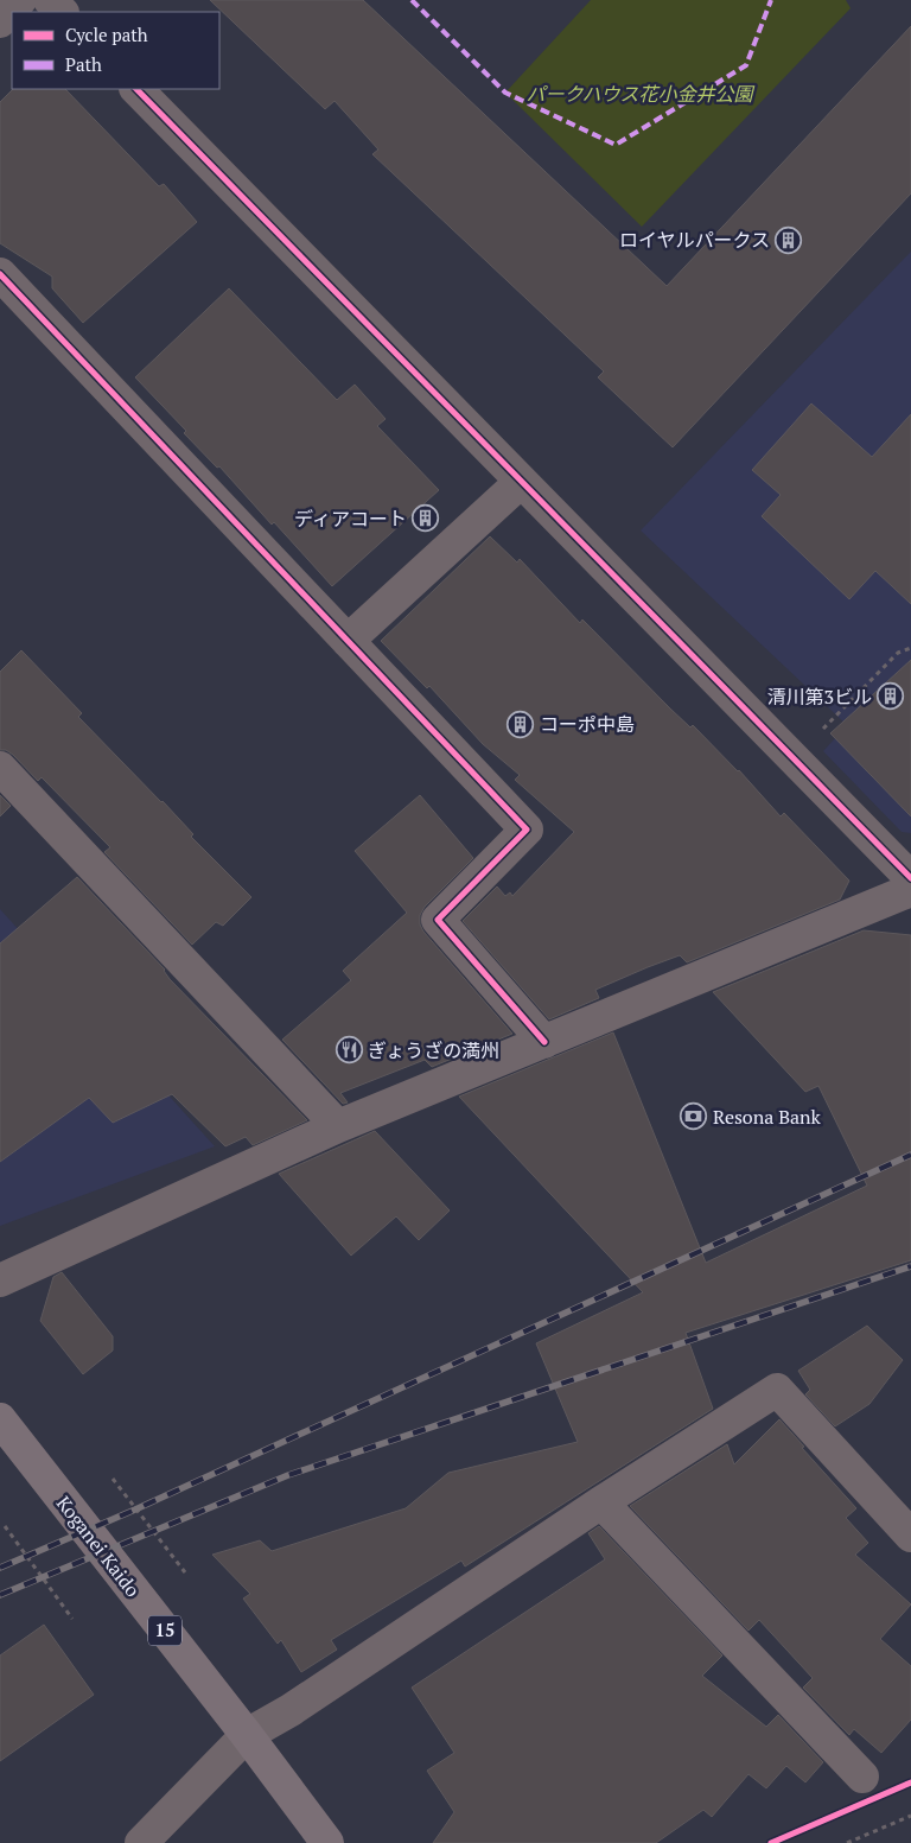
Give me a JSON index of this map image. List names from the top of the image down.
{
  "streets": {
    "main road": ["Koganei Kaido", "15"]
  },
  "parks": ["パークハウス花小金井公園"],
  "places": {
    "building": [
      "ロイヤルパークス",
      "ディアコート",
      "清川第3ビル",
      "コーポ中島"
    ],
    "restaurant": ["ぎょうざの満州"],
    "bank": ["Resona Bank"]
  },
  "legend": ["Cycle path", "Path"]
}
